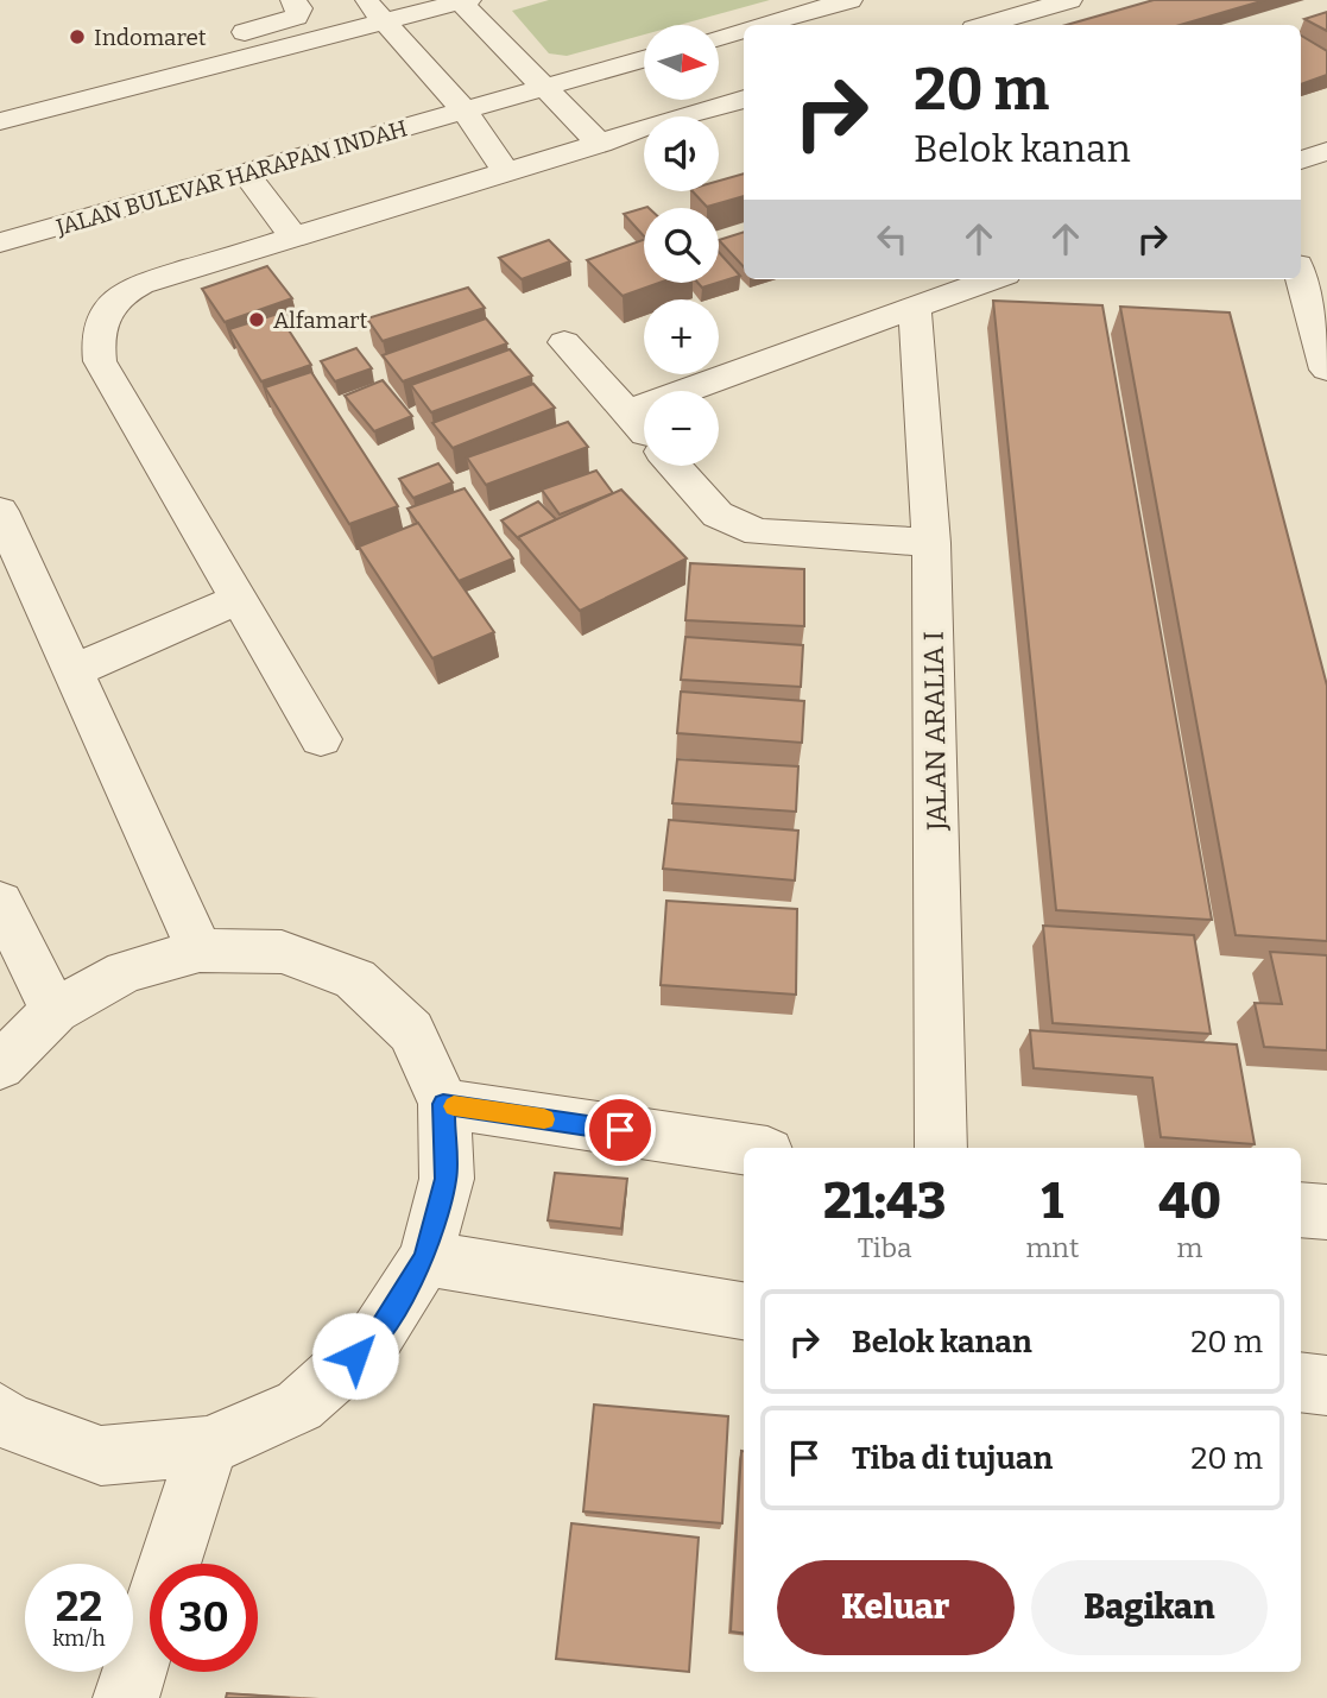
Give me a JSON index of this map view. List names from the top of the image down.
{
  "streets": {
    "street": ["JALAN BULEVAR HARAPAN INDAH", "JALAN ARALIA I"]
  },
  "places": ["Indomaret", "Alfamart"],
  "north": "right",
  "page": {
    "map_buttons": ["+", "−"],
    "turn": ["20 m", "Belok kanan"],
    "eta": [
      "21:43",
      "Tiba",
      "1",
      "mnt",
      "40",
      "m"
    ],
    "list": [
      {
        "name": "Belok kanan",
        "value": "20 m"
      },
      {
        "name": "Tiba di tujuan",
        "value": "20 m"
      }
    ],
    "buttons": ["Keluar", "Bagikan"],
    "speed": "22 km/h",
    "limit": "30"
  }
}
